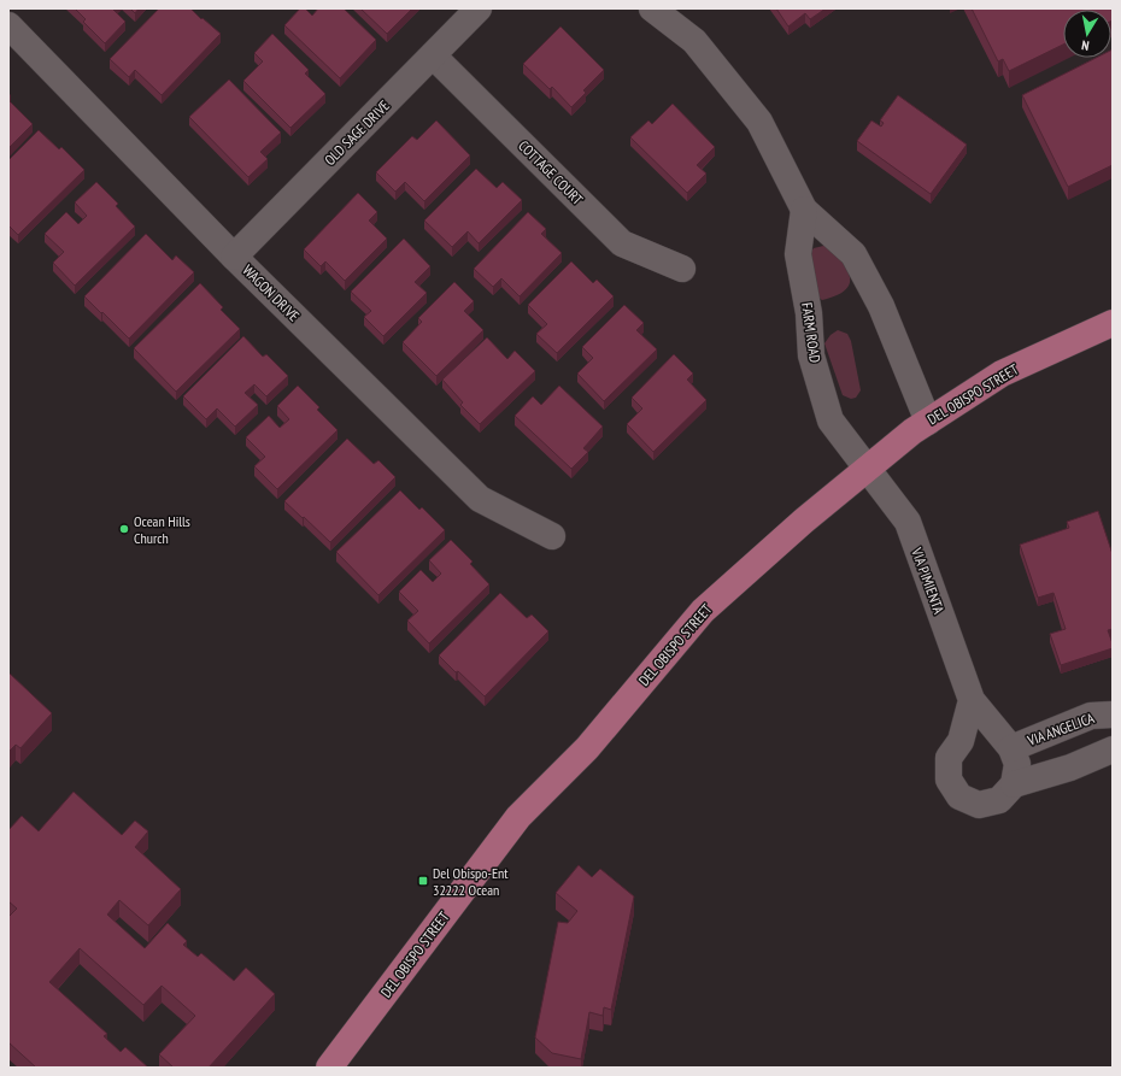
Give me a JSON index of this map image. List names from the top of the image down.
{
  "streets": {
    "main road": ["DEL OBISPO STREET"],
    "street": [
      "OLD SAGE DRIVE",
      "COTTAGE COURT",
      "WAGON DRIVE",
      "FARM ROAD",
      "VIA PIMIENTA",
      "VIA ANGELICA"
    ]
  },
  "crossings": [
    ["OLD SAGE DRIVE", "COTTAGE COURT"],
    ["OLD SAGE DRIVE", "WAGON DRIVE"],
    ["FARM ROAD", "DEL OBISPO STREET"],
    ["FARM ROAD", "VIA PIMIENTA"],
    ["DEL OBISPO STREET", "VIA PIMIENTA"],
    ["VIA PIMIENTA", "VIA ANGELICA"]
  ],
  "places": {
    "other": ["Ocean Hills Church"],
    "transit": ["Del Obispo-Ent 32222 Ocean"]
  },
  "north": "bottom"
}
